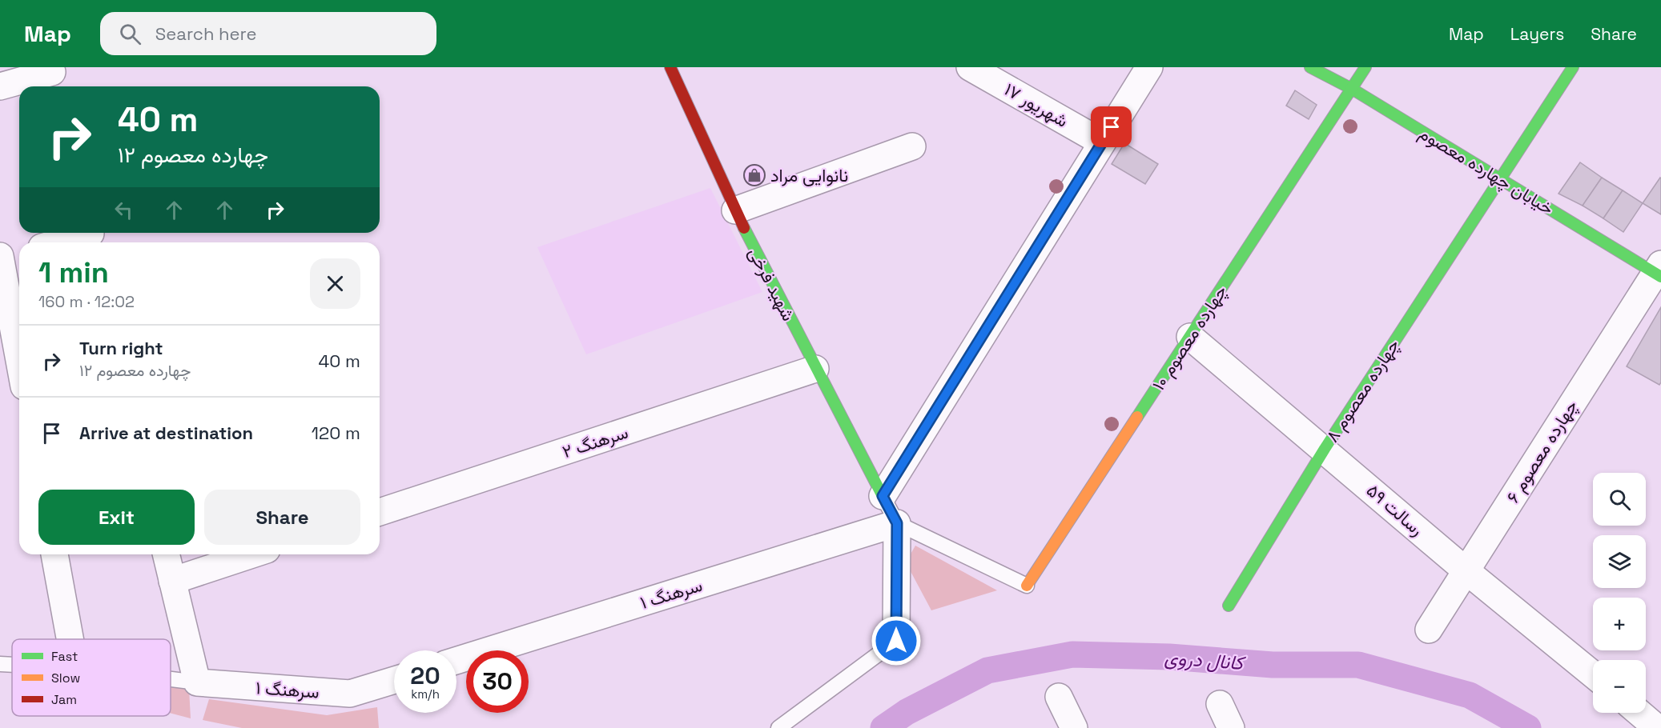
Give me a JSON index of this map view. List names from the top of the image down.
{
  "streets": {
    "street": [
      "۱۷ شهریور",
      "خیابان چهارده معصوم",
      "شهید فرخی",
      "چهارده معصوم ۱۰",
      "چهارده معصوم ۸",
      "سرهنگ ۲",
      "چهارده معصوم ۶",
      "رسالت ۵۹",
      "سرهنگ ۱"
    ]
  },
  "crossings": [
    ["خیابان چهارده معصوم", "چهارده معصوم ۱۰"],
    ["خیابان چهارده معصوم", "چهارده معصوم ۸"],
    ["خیابان چهارده معصوم", "چهارده معصوم ۶"],
    ["شهید فرخی", "سرهنگ ۲"],
    ["چهارده معصوم ۱۰", "رسالت ۵۹"],
    ["چهارده معصوم ۸", "رسالت ۵۹"],
    ["چهارده معصوم ۶", "رسالت ۵۹"]
  ],
  "water": ["کانال دروی"],
  "places": {
    "shop": ["نانوایی مراد"]
  },
  "legend": ["Fast", "Slow", "Jam"],
  "page": {
    "header": "Map",
    "search": "Search here",
    "nav": ["Map", "Layers", "Share"],
    "turn": ["40 m", "چهارده معصوم ۱۲"],
    "heading": ["1 min", "160 m · 12:02"],
    "list": [
      {
        "name": "Turn right",
        "note": "چهارده معصوم ۱۲",
        "value": "40 m"
      },
      {
        "name": "Arrive at destination",
        "value": "120 m"
      }
    ],
    "map_buttons": ["+", "−"],
    "buttons": ["Exit", "Share"],
    "speed": "20 km/h",
    "limit": "30"
  }
}
